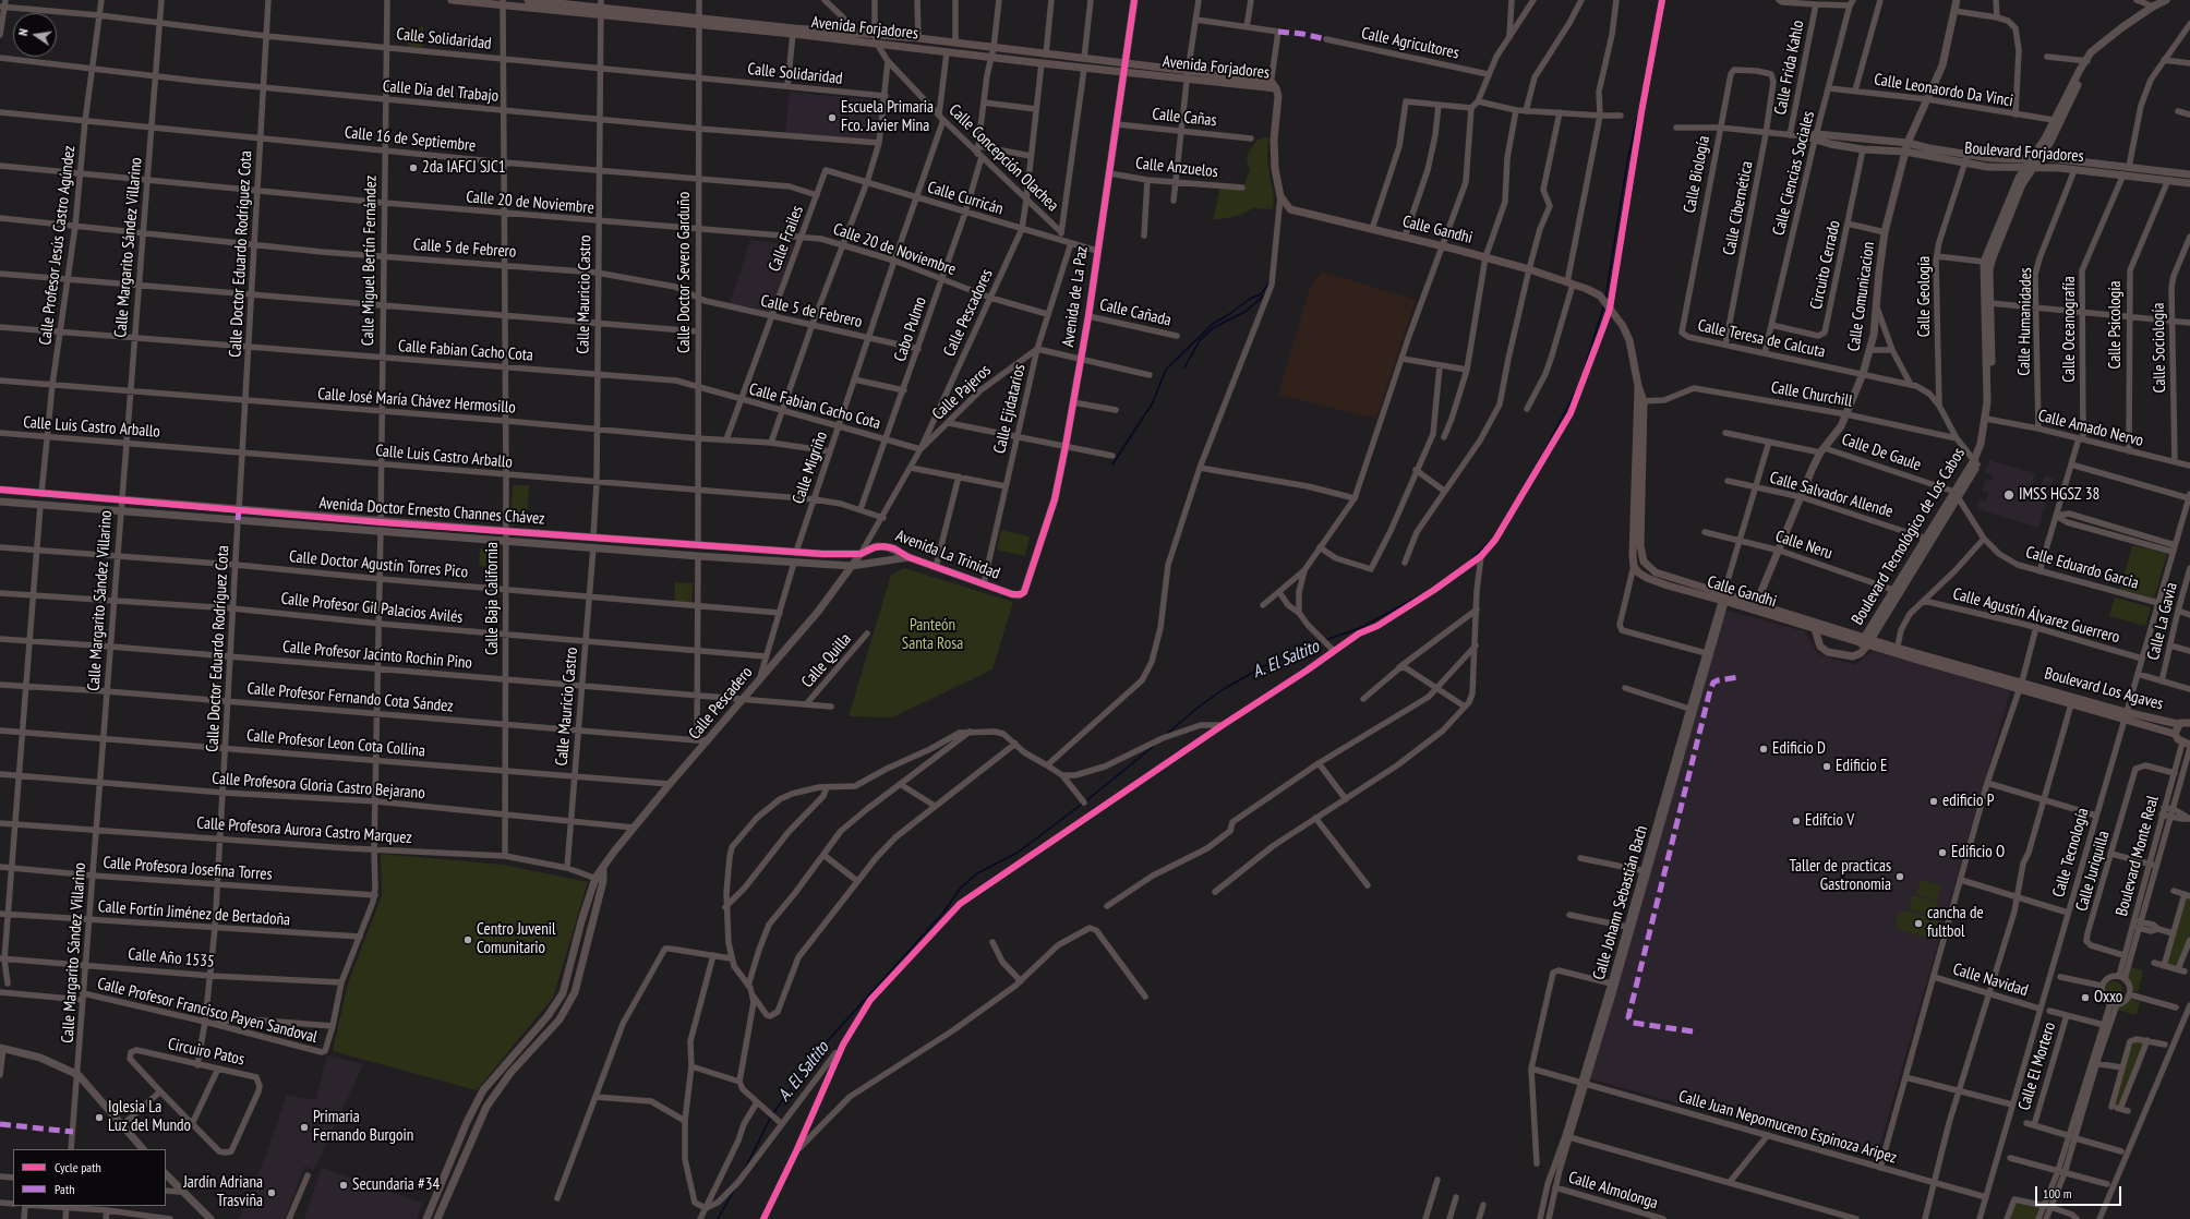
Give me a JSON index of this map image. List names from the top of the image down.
{
  "streets": {
    "main road": ["Avenida Forjadores", "Calle Gandhi", "Boulevard Los Agaves"],
    "street": [
      "Calle Solidaridad",
      "Calle Agricultores",
      "Calle Frida Kahlo",
      "Calle Leonaordo Da Vinci",
      "Calle Día del Trabajo",
      "Calle Cañas",
      "Calle 16 de Septiembre",
      "Boulevard Forjadores",
      "Calle Concepción Olachea",
      "Calle Anzuelos",
      "Calle Ciencias Sociales",
      "Calle Biología",
      "Calle Curricán",
      "Calle 20 de Noviembre",
      "Calle Cibernética",
      "Calle Frailes",
      "Calle Profesor Jesús Castro Agúndez",
      "Calle Margarito Sández Villarino",
      "Calle 5 de Febrero",
      "Calle Doctor Eduardo Rodríguez Cota",
      "Calle Miguel Bertín Fernández",
      "Circuito Cerrado",
      "Calle Doctor Severo Garduño",
      "Calle Mauricio Castro",
      "Avenida de La Paz",
      "Calle Comunicacion",
      "Calle Geología",
      "Calle Pescadores",
      "Calle Cañada",
      "Calle Humanidades",
      "Calle Psicología",
      "Cabo Pulmo",
      "Calle Oceanografía",
      "Calle Teresa de Calcuta",
      "Calle Sociología",
      "Calle Fabian Cacho Cota",
      "Calle Pajeros",
      "Calle Churchill",
      "Calle José María Chávez Hermosillo",
      "Calle Ejidatarios",
      "Calle Luis Castro Arballo",
      "Calle Amado Nervo",
      "Calle De Gaule",
      "Calle Migriño",
      "Calle Salvador Allende",
      "Avenida Doctor Ernesto Channes Chávez",
      "Boulevard Tecnológico de Los Cabos",
      "Calle Neru",
      "Avenida La Trinidad",
      "Calle Doctor Agustín Torres Pico",
      "Calle Eduardo Garcia",
      "Calle Baja California",
      "Calle Profesor Gil Palacios Avilés",
      "Calle Agustín Álvarez Guerrero",
      "Calle La Gavia",
      "Calle Profesor Jacinto Rochin Pino",
      "Calle Quilla",
      "Calle Profesor Fernando Cota Sández",
      "Calle Pescadero",
      "Calle Profesor Leon Cota Collina",
      "Calle Profesora Gloria Castro Bejarano",
      "Calle Profesora Aurora Castro Marquez",
      "Calle Tecnología",
      "Boulevard Monte Real",
      "Calle Profesora Josefina Torres",
      "Calle Juriquilla",
      "Calle Johann Sebastián Bach",
      "Calle Fortín Jiménez de Bertadoña",
      "Calle Año 1535",
      "Calle Navidad",
      "Calle Profesor Francisco Payen Sandoval",
      "Circuiro Patos",
      "Calle El Mortero",
      "Calle Juan Nepomuceno Espinoza Aripez",
      "Calle Almolonga"
    ]
  },
  "crossings": [
    ["Avenida Forjadores", "Calle Concepción Olachea"],
    ["Avenida Forjadores", "Calle Doctor Severo Garduño"],
    ["Avenida Forjadores", "Calle Mauricio Castro"],
    ["Avenida Forjadores", "Avenida de La Paz"],
    ["Avenida Forjadores", "Calle Pescadores"],
    ["Avenida Forjadores", "Cabo Pulmo"],
    ["Avenida Forjadores", "Calle Baja California"],
    ["Calle Solidaridad", "Calle Profesor Jesús Castro Agúndez"],
    ["Calle Solidaridad", "Calle Margarito Sández Villarino"],
    ["Calle Solidaridad", "Calle Doctor Eduardo Rodríguez Cota"],
    ["Calle Solidaridad", "Calle Miguel Bertín Fernández"],
    ["Calle Solidaridad", "Calle Doctor Severo Garduño"],
    ["Calle Solidaridad", "Calle Mauricio Castro"],
    ["Calle Solidaridad", "Calle Baja California"],
    ["Calle Frida Kahlo", "Boulevard Forjadores"],
    ["Calle Leonaordo Da Vinci", "Calle Ciencias Sociales"],
    ["Calle Leonaordo Da Vinci", "Calle Comunicacion"],
    ["Calle Leonaordo Da Vinci", "Boulevard Tecnológico de Los Cabos"],
    ["Calle Día del Trabajo", "Calle Profesor Jesús Castro Agúndez"],
    ["Calle Día del Trabajo", "Calle Margarito Sández Villarino"],
    ["Calle Día del Trabajo", "Calle Doctor Eduardo Rodríguez Cota"],
    ["Calle Día del Trabajo", "Calle Miguel Bertín Fernández"],
    ["Calle Día del Trabajo", "Calle Doctor Severo Garduño"],
    ["Calle Día del Trabajo", "Calle Mauricio Castro"],
    ["Calle Día del Trabajo", "Calle Baja California"],
    ["Calle Cañas", "Avenida de La Paz"],
    ["Calle 16 de Septiembre", "Calle Frailes"],
    ["Calle 16 de Septiembre", "Calle Profesor Jesús Castro Agúndez"],
    ["Calle 16 de Septiembre", "Calle Margarito Sández Villarino"],
    ["Calle 16 de Septiembre", "Calle Doctor Eduardo Rodríguez Cota"],
    ["Calle 16 de Septiembre", "Calle Miguel Bertín Fernández"],
    ["Calle 16 de Septiembre", "Calle Doctor Severo Garduño"],
    ["Calle 16 de Septiembre", "Calle Mauricio Castro"],
    ["Calle 16 de Septiembre", "Calle Baja California"],
    ["Boulevard Forjadores", "Calle Ciencias Sociales"],
    ["Boulevard Forjadores", "Calle Biología"],
    ["Boulevard Forjadores", "Calle Cibernética"],
    ["Boulevard Forjadores", "Circuito Cerrado"],
    ["Boulevard Forjadores", "Calle Comunicacion"],
    ["Boulevard Forjadores", "Calle Geología"],
    ["Boulevard Forjadores", "Calle Humanidades"],
    ["Boulevard Forjadores", "Calle Psicología"],
    ["Boulevard Forjadores", "Calle Oceanografía"],
    ["Boulevard Forjadores", "Boulevard Tecnológico de Los Cabos"],
    ["Calle Concepción Olachea", "Calle Pescadores"],
    ["Calle Concepción Olachea", "Cabo Pulmo"],
    ["Calle Concepción Olachea", "Calle Migriño"],
    ["Calle Anzuelos", "Avenida de La Paz"],
    ["Calle Ciencias Sociales", "Circuito Cerrado"],
    ["Calle Ciencias Sociales", "Calle Teresa de Calcuta"],
    ["Calle Biología", "Calle Cibernética"],
    ["Calle Biología", "Calle Teresa de Calcuta"],
    ["Calle Curricán", "Calle Frailes"],
    ["Calle Curricán", "Avenida de La Paz"],
    ["Calle Curricán", "Calle Pescadores"],
    ["Calle Curricán", "Cabo Pulmo"],
    ["Calle Curricán", "Calle Ejidatarios"],
    ["Calle Curricán", "Calle Migriño"],
    ["Calle 20 de Noviembre", "Calle Frailes"],
    ["Calle 20 de Noviembre", "Calle Profesor Jesús Castro Agúndez"],
    ["Calle 20 de Noviembre", "Calle Margarito Sández Villarino"],
    ["Calle 20 de Noviembre", "Calle Doctor Eduardo Rodríguez Cota"],
    ["Calle 20 de Noviembre", "Calle Miguel Bertín Fernández"],
    ["Calle 20 de Noviembre", "Calle Doctor Severo Garduño"],
    ["Calle 20 de Noviembre", "Calle Mauricio Castro"],
    ["Calle 20 de Noviembre", "Calle Pescadores"],
    ["Calle 20 de Noviembre", "Cabo Pulmo"],
    ["Calle 20 de Noviembre", "Calle Ejidatarios"],
    ["Calle 20 de Noviembre", "Calle Migriño"],
    ["Calle 20 de Noviembre", "Calle Baja California"],
    ["Calle Cibernética", "Calle Teresa de Calcuta"],
    ["Calle Gandhi", "Calle Comunicacion"],
    ["Calle Gandhi", "Calle Churchill"],
    ["Calle Gandhi", "Boulevard Tecnológico de Los Cabos"],
    ["Calle Gandhi", "Boulevard Los Agaves"],
    ["Calle Gandhi", "Calle Johann Sebastián Bach"],
    ["Calle Frailes", "Calle 5 de Febrero"],
    ["Calle Frailes", "Calle Fabian Cacho Cota"],
    ["Calle Frailes", "Calle José María Chávez Hermosillo"],
    ["Calle Profesor Jesús Castro Agúndez", "Calle 5 de Febrero"],
    ["Calle Profesor Jesús Castro Agúndez", "Calle Fabian Cacho Cota"],
    ["Calle Profesor Jesús Castro Agúndez", "Calle José María Chávez Hermosillo"],
    ["Calle Profesor Jesús Castro Agúndez", "Calle Luis Castro Arballo"],
    ["Calle Profesor Jesús Castro Agúndez", "Avenida Doctor Ernesto Channes Chávez"],
    ["Calle Margarito Sández Villarino", "Calle 5 de Febrero"],
    ["Calle Margarito Sández Villarino", "Calle Fabian Cacho Cota"],
    ["Calle Margarito Sández Villarino", "Calle José María Chávez Hermosillo"],
    ["Calle Margarito Sández Villarino", "Calle Luis Castro Arballo"],
    ["Calle Margarito Sández Villarino", "Avenida Doctor Ernesto Channes Chávez"],
    ["Calle Margarito Sández Villarino", "Calle Doctor Agustín Torres Pico"],
    ["Calle Margarito Sández Villarino", "Calle Profesor Gil Palacios Avilés"],
    ["Calle Margarito Sández Villarino", "Calle Profesor Jacinto Rochin Pino"],
    ["Calle Margarito Sández Villarino", "Calle Profesor Fernando Cota Sández"],
    ["Calle Margarito Sández Villarino", "Calle Profesor Leon Cota Collina"],
    ["Calle Margarito Sández Villarino", "Calle Profesora Gloria Castro Bejarano"],
    ["Calle Margarito Sández Villarino", "Calle Profesora Aurora Castro Marquez"],
    ["Calle Margarito Sández Villarino", "Calle Profesora Josefina Torres"],
    ["Calle Margarito Sández Villarino", "Calle Fortín Jiménez de Bertadoña"],
    ["Calle Margarito Sández Villarino", "Calle Año 1535"],
    ["Calle Margarito Sández Villarino", "Calle Profesor Francisco Payen Sandoval"],
    ["Calle 5 de Febrero", "Calle Doctor Eduardo Rodríguez Cota"],
    ["Calle 5 de Febrero", "Calle Miguel Bertín Fernández"],
    ["Calle 5 de Febrero", "Calle Doctor Severo Garduño"],
    ["Calle 5 de Febrero", "Calle Mauricio Castro"],
    ["Calle 5 de Febrero", "Cabo Pulmo"],
    ["Calle 5 de Febrero", "Calle Migriño"],
    ["Calle 5 de Febrero", "Calle Baja California"],
    ["Calle Doctor Eduardo Rodríguez Cota", "Calle Fabian Cacho Cota"],
    ["Calle Doctor Eduardo Rodríguez Cota", "Calle José María Chávez Hermosillo"],
    ["Calle Doctor Eduardo Rodríguez Cota", "Calle Luis Castro Arballo"],
    ["Calle Doctor Eduardo Rodríguez Cota", "Avenida Doctor Ernesto Channes Chávez"],
    ["Calle Doctor Eduardo Rodríguez Cota", "Calle Doctor Agustín Torres Pico"],
    ["Calle Doctor Eduardo Rodríguez Cota", "Calle Profesor Gil Palacios Avilés"],
    ["Calle Doctor Eduardo Rodríguez Cota", "Calle Profesor Jacinto Rochin Pino"],
    ["Calle Doctor Eduardo Rodríguez Cota", "Calle Profesor Fernando Cota Sández"],
    ["Calle Doctor Eduardo Rodríguez Cota", "Calle Profesor Leon Cota Collina"],
    ["Calle Doctor Eduardo Rodríguez Cota", "Calle Profesora Gloria Castro Bejarano"],
    ["Calle Doctor Eduardo Rodríguez Cota", "Calle Profesora Aurora Castro Marquez"],
    ["Calle Doctor Eduardo Rodríguez Cota", "Calle Profesora Josefina Torres"],
    ["Calle Doctor Eduardo Rodríguez Cota", "Calle Fortín Jiménez de Bertadoña"],
    ["Calle Doctor Eduardo Rodríguez Cota", "Calle Año 1535"],
    ["Calle Doctor Eduardo Rodríguez Cota", "Calle Profesor Francisco Payen Sandoval"],
    ["Calle Doctor Eduardo Rodríguez Cota", "Circuiro Patos"],
    ["Calle Miguel Bertín Fernández", "Calle Fabian Cacho Cota"],
    ["Calle Miguel Bertín Fernández", "Calle José María Chávez Hermosillo"],
    ["Calle Miguel Bertín Fernández", "Calle Luis Castro Arballo"],
    ["Calle Miguel Bertín Fernández", "Avenida Doctor Ernesto Channes Chávez"],
    ["Calle Doctor Severo Garduño", "Calle Fabian Cacho Cota"],
    ["Calle Doctor Severo Garduño", "Calle José María Chávez Hermosillo"],
    ["Calle Doctor Severo Garduño", "Calle Luis Castro Arballo"],
    ["Calle Doctor Severo Garduño", "Avenida Doctor Ernesto Channes Chávez"],
    ["Calle Mauricio Castro", "Calle Fabian Cacho Cota"],
    ["Calle Mauricio Castro", "Calle José María Chávez Hermosillo"],
    ["Calle Mauricio Castro", "Calle Luis Castro Arballo"],
    ["Calle Mauricio Castro", "Avenida Doctor Ernesto Channes Chávez"],
    ["Calle Mauricio Castro", "Calle Doctor Agustín Torres Pico"],
    ["Calle Mauricio Castro", "Calle Profesor Gil Palacios Avilés"],
    ["Calle Mauricio Castro", "Calle Profesor Jacinto Rochin Pino"],
    ["Calle Mauricio Castro", "Calle Profesor Fernando Cota Sández"],
    ["Calle Mauricio Castro", "Calle Profesor Leon Cota Collina"],
    ["Calle Mauricio Castro", "Calle Profesora Gloria Castro Bejarano"],
    ["Calle Mauricio Castro", "Calle Profesora Aurora Castro Marquez"],
    ["Avenida de La Paz", "Calle Cañada"],
    ["Avenida de La Paz", "Avenida La Trinidad"],
    ["Calle Comunicacion", "Calle Teresa de Calcuta"],
    ["Calle Comunicacion", "Calle Churchill"],
    ["Calle Comunicacion", "Calle De Gaule"],
    ["Calle Comunicacion", "Calle Salvador Allende"],
    ["Calle Comunicacion", "Calle Neru"],
    ["Calle Geología", "Calle Teresa de Calcuta"],
    ["Calle Geología", "Calle Churchill"],
    ["Calle Pescadores", "Calle Fabian Cacho Cota"],
    ["Calle Pescadores", "Calle Pajeros"],
    ["Calle Pescadores", "Calle Luis Castro Arballo"],
    ["Calle Pescadores", "Avenida Doctor Ernesto Channes Chávez"],
    ["Calle Pescadores", "Avenida La Trinidad"],
    ["Calle Pescadores", "Calle Pescadero"],
    ["Calle Humanidades", "Calle Amado Nervo"],
    ["Calle Psicología", "Calle Amado Nervo"],
    ["Cabo Pulmo", "Calle Fabian Cacho Cota"],
    ["Cabo Pulmo", "Calle Luis Castro Arballo"],
    ["Calle Oceanografía", "Calle Amado Nervo"],
    ["Calle Oceanografía", "Calle Eduardo Garcia"],
    ["Calle Sociología", "Calle Amado Nervo"],
    ["Calle Fabian Cacho Cota", "Calle Pajeros"],
    ["Calle Fabian Cacho Cota", "Calle Migriño"],
    ["Calle Fabian Cacho Cota", "Calle Baja California"],
    ["Calle Pajeros", "Calle Ejidatarios"],
    ["Calle José María Chávez Hermosillo", "Calle Migriño"],
    ["Calle José María Chávez Hermosillo", "Calle Baja California"],
    ["Calle Ejidatarios", "Avenida La Trinidad"],
    ["Calle Luis Castro Arballo", "Calle Migriño"],
    ["Calle Luis Castro Arballo", "Calle Baja California"],
    ["Calle Amado Nervo", "Boulevard Tecnológico de Los Cabos"],
    ["Calle De Gaule", "Boulevard Tecnológico de Los Cabos"],
    ["Calle De Gaule", "Calle Eduardo Garcia"],
    ["Calle Migriño", "Avenida Doctor Ernesto Channes Chávez"],
    ["Calle Salvador Allende", "Boulevard Tecnológico de Los Cabos"],
    ["Avenida Doctor Ernesto Channes Chávez", "Avenida La Trinidad"],
    ["Avenida Doctor Ernesto Channes Chávez", "Calle Baja California"],
    ["Avenida Doctor Ernesto Channes Chávez", "Calle Pescadero"],
    ["Boulevard Tecnológico de Los Cabos", "Calle Neru"],
    ["Boulevard Tecnológico de Los Cabos", "Calle Eduardo Garcia"],
    ["Avenida La Trinidad", "Calle Pescadero"],
    ["Calle Doctor Agustín Torres Pico", "Calle Baja California"],
    ["Calle Eduardo Garcia", "Calle Tecnología"],
    ["Calle Baja California", "Calle Profesor Gil Palacios Avilés"],
    ["Calle Baja California", "Calle Profesor Jacinto Rochin Pino"],
    ["Calle Baja California", "Calle Profesor Fernando Cota Sández"],
    ["Calle Baja California", "Calle Profesor Leon Cota Collina"],
    ["Calle Baja California", "Calle Profesora Gloria Castro Bejarano"],
    ["Calle Baja California", "Calle Profesora Aurora Castro Marquez"],
    ["Calle Agustín Álvarez Guerrero", "Calle Tecnología"],
    ["Calle Profesor Jacinto Rochin Pino", "Calle Quilla"],
    ["Calle Profesor Jacinto Rochin Pino", "Calle Pescadero"],
    ["Boulevard Los Agaves", "Calle Tecnología"],
    ["Calle Pescadero", "Calle Profesor Leon Cota Collina"],
    ["Calle Pescadero", "Calle Profesora Gloria Castro Bejarano"],
    ["Calle Pescadero", "Calle Profesora Aurora Castro Marquez"],
    ["Calle Tecnología", "Calle Navidad"],
    ["Calle Tecnología", "Calle Juan Nepomuceno Espinoza Aripez"],
    ["Boulevard Monte Real", "Calle Juriquilla"],
    ["Calle Johann Sebastián Bach", "Calle Juan Nepomuceno Espinoza Aripez"],
    ["Calle Johann Sebastián Bach", "Calle Almolonga"]
  ],
  "water": ["A. El Saltito"],
  "parks": ["Panteón Santa Rosa"],
  "places": [
    "Escuela Primaria Fco. Javier Mina",
    "2da IAFCJ SJC1",
    "IMSS HGSZ 38",
    "Edificio D",
    "Edificio E",
    "edificio P",
    "Edifcio V",
    "Edificio O",
    "Taller de practicas Gastronomia",
    "cancha de fultbol",
    "Centro Juvenil Comunitario",
    "Oxxo",
    "Iglesia La Luz del Mundo",
    "Primaria Fernando Burgoin",
    "Secundaria #34",
    "Jardín Adriana Trasviña"
  ],
  "legend": ["Cycle path", "Path"],
  "scale_bar": "100 m",
  "north": "left"
}
